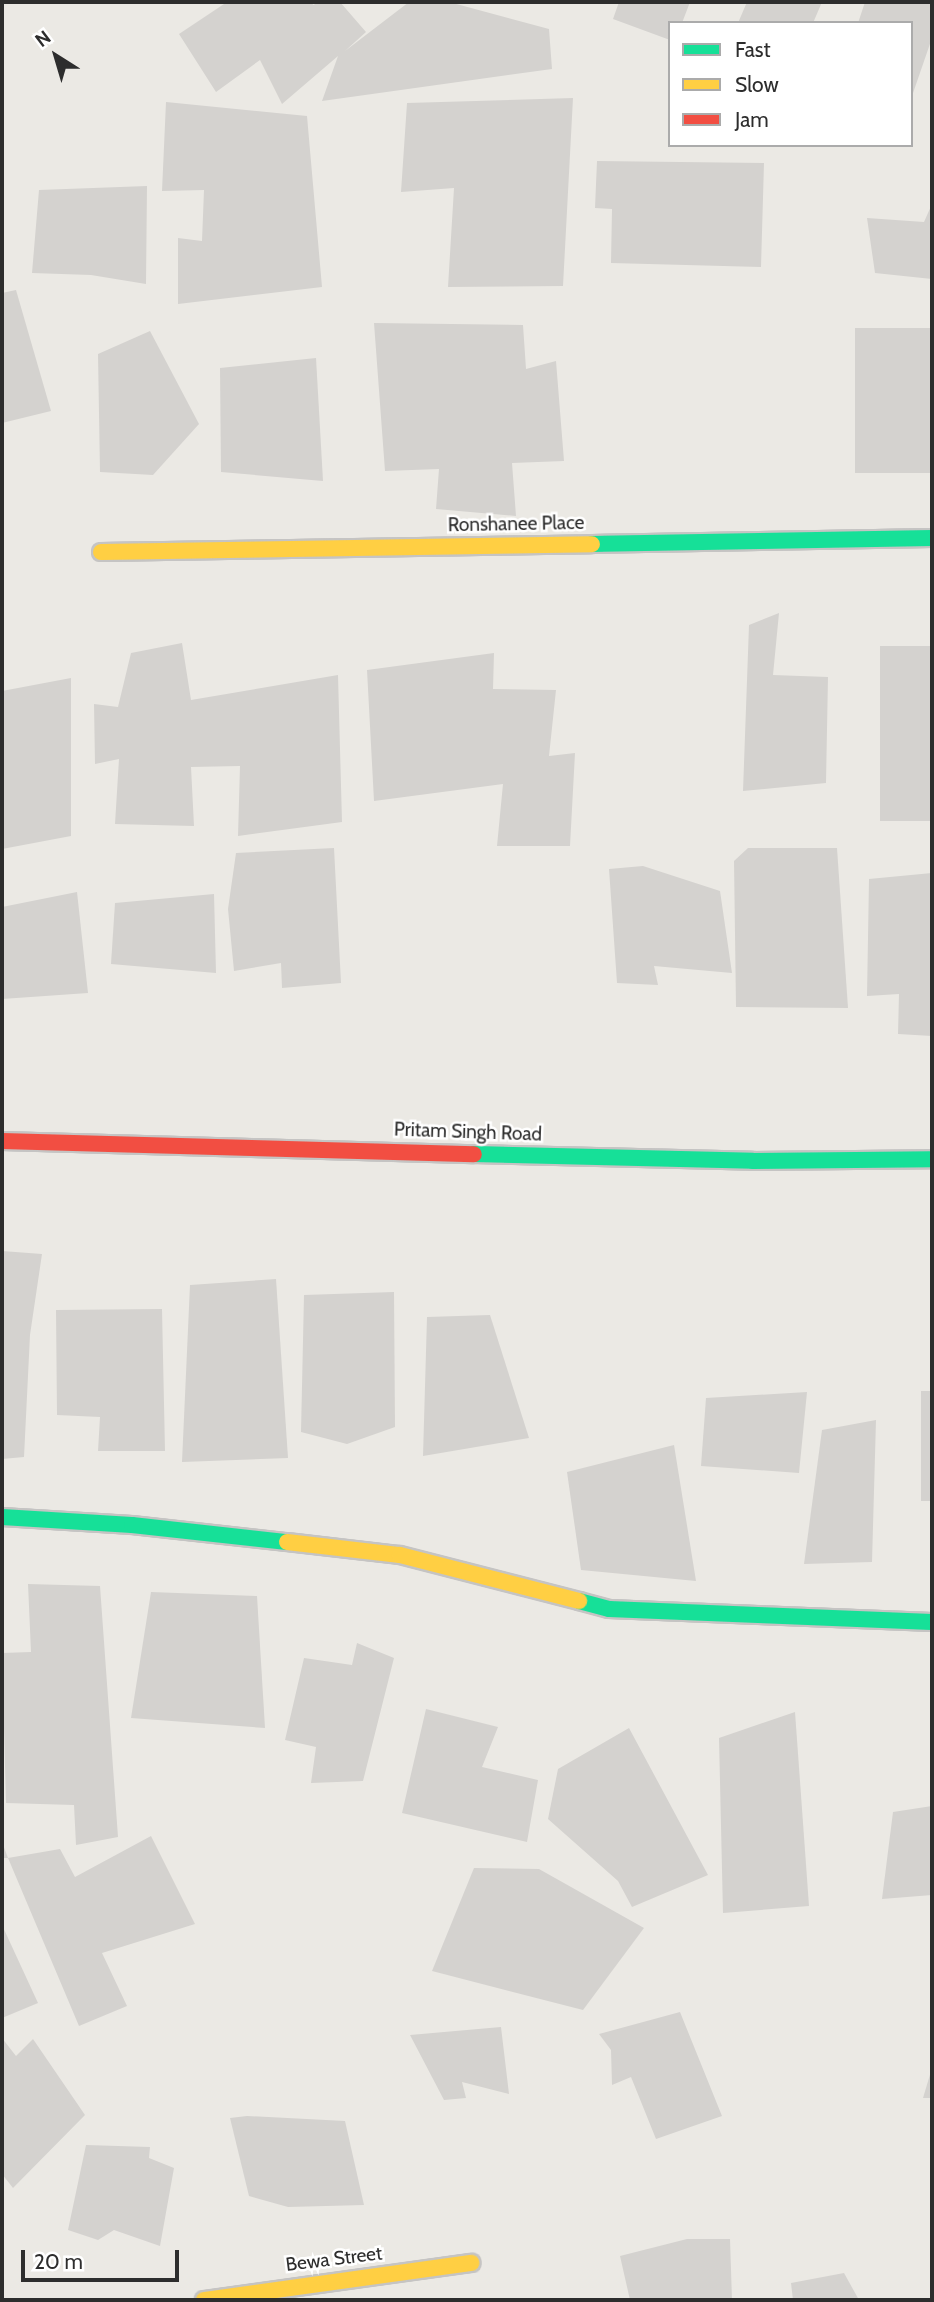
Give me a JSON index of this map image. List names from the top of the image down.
{
  "streets": {
    "street": ["Ronshanee Place", "Pritam Singh Road", "Bewa Street"]
  },
  "legend": ["Fast", "Slow", "Jam"],
  "scale_bar": "20 m",
  "north": "top left"
}
